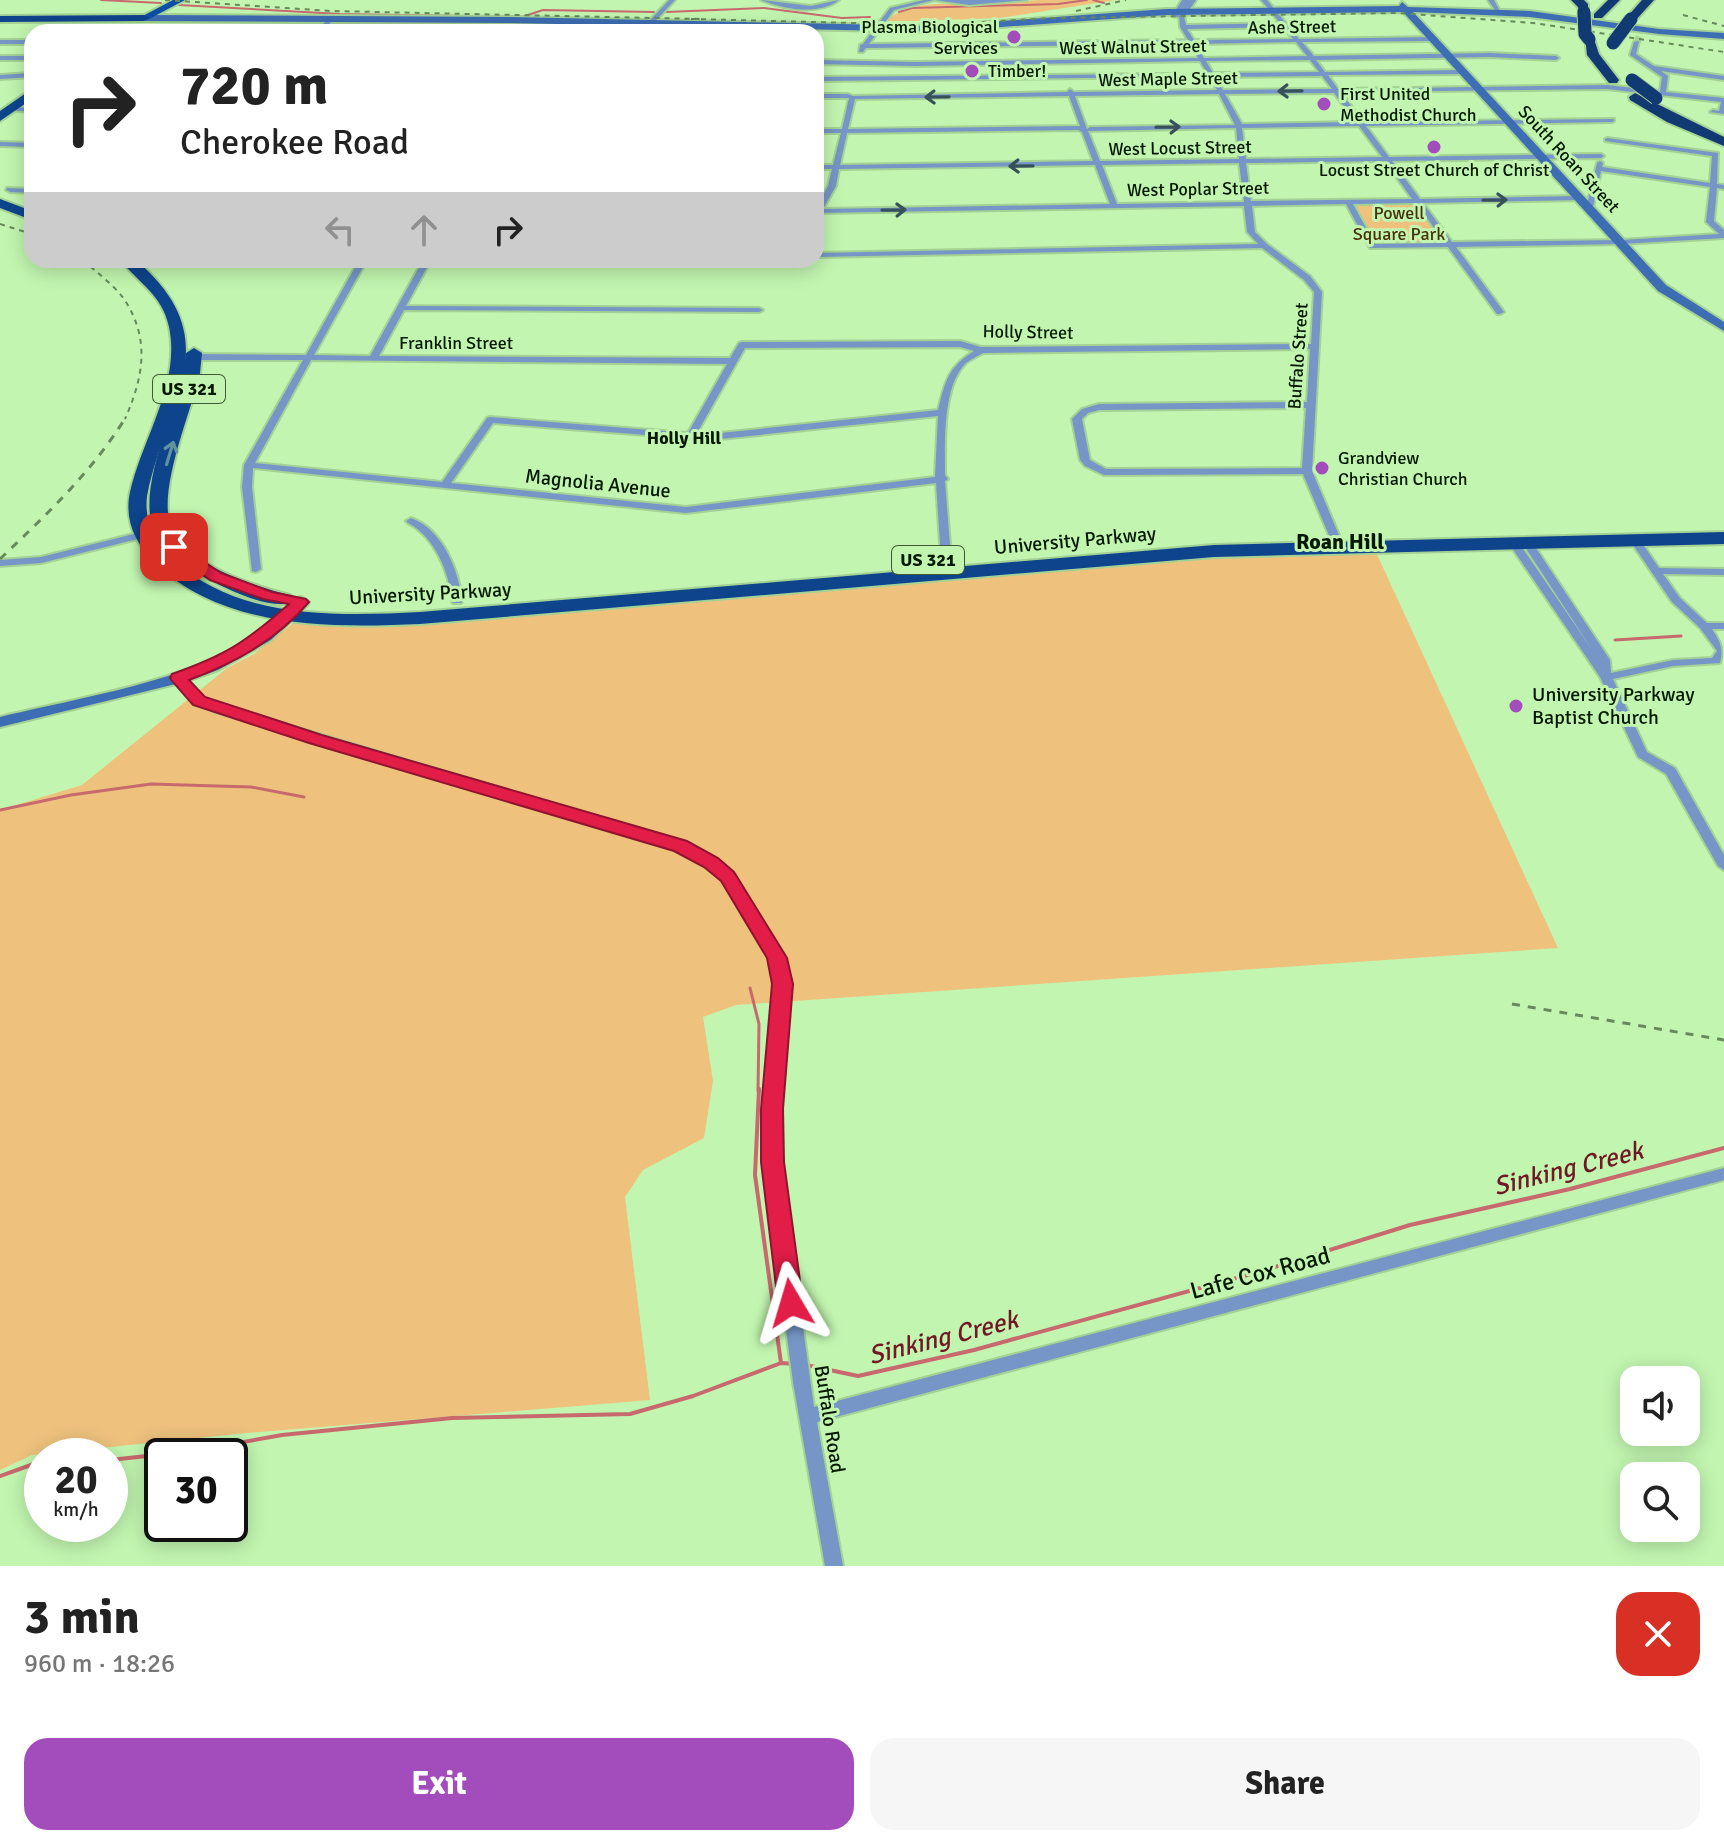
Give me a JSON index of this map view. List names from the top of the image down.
{
  "streets": {
    "highway": ["US 321", "University Parkway"],
    "main road": ["South Roan Street"],
    "street": [
      "Ashe Street",
      "West Walnut Street",
      "West Maple Street",
      "West Locust Street",
      "West Poplar Street",
      "Holly Street",
      "Franklin Street",
      "Buffalo Street",
      "Magnolia Avenue",
      "Lafe Cox Road",
      "Buffalo Road"
    ]
  },
  "crossings": [
    ["Ashe Street", "South Roan Street"],
    ["Ashe Street", "Buffalo Street"],
    ["West Walnut Street", "South Roan Street"],
    ["West Walnut Street", "Buffalo Street"],
    ["West Maple Street", "South Roan Street"],
    ["West Maple Street", "Buffalo Street"],
    ["West Locust Street", "South Roan Street"],
    ["West Locust Street", "Buffalo Street"],
    ["South Roan Street", "West Poplar Street"],
    ["West Poplar Street", "Buffalo Street"],
    ["Holly Street", "Franklin Street"],
    ["Holly Street", "Buffalo Street"],
    ["Franklin Street", "US 321"],
    ["Buffalo Street", "University Parkway"],
    ["US 321", "University Parkway"],
    ["Lafe Cox Road", "Buffalo Road"]
  ],
  "districts": ["Holly Hill", "Roan Hill"],
  "water": ["Sinking Creek"],
  "parks": ["Powell Square Park"],
  "places": [
    "Plasma Biological Services",
    "Timber!",
    "First United Methodist Church",
    "Locust Street Church of Christ",
    "Grandview Christian Church",
    "University Parkway Baptist Church"
  ],
  "page": {
    "turn": ["720 m", "Cherokee Road"],
    "speed": "20 km/h",
    "limit": "30",
    "heading": ["3 min", "960 m · 18:26"],
    "buttons": ["Exit", "Share"]
  }
}
